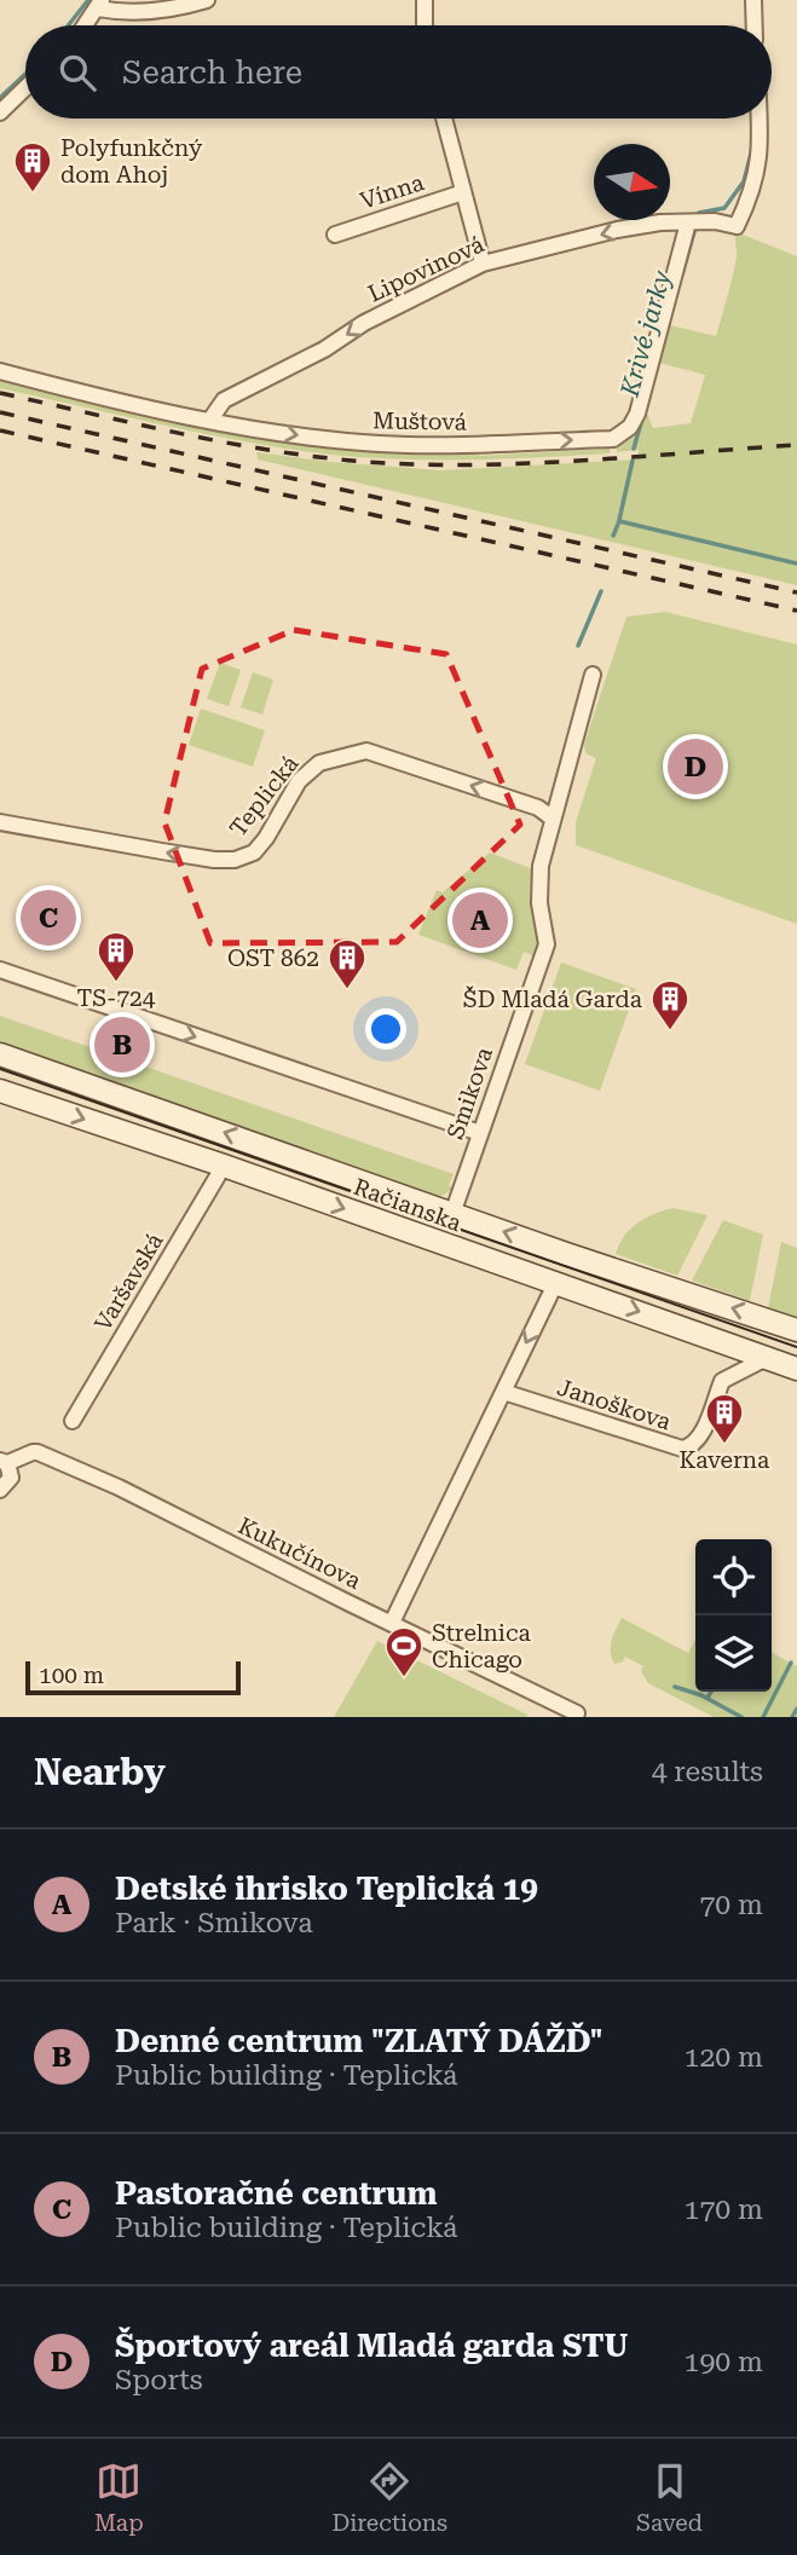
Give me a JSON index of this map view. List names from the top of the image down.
{
  "streets": {
    "main road": ["Račianska"],
    "street": [
      "Vínna",
      "Lipovinová",
      "Muštová",
      "Teplická",
      "Smikova",
      "Varšavská",
      "Janoškova",
      "Kukučínova"
    ]
  },
  "crossings": [
    ["Lipovinová", "Muštová"],
    ["Teplická", "Smikova"],
    ["Smikova", "Račianska"],
    ["Račianska", "Varšavská"],
    ["Račianska", "Janoškova"]
  ],
  "one_way": ["Lipovinová", "Muštová", "Teplická"],
  "water": ["Krivé jarky"],
  "places": {
    "building": [
      "Polyfunkčný dom Ahoj",
      "TS-724",
      "OST 862",
      "ŠD Mladá Garda",
      "Kaverna"
    ],
    "sports": ["Strelnica Chicago"]
  },
  "scale_bar": "100 m",
  "north": "right",
  "page": {
    "search": "Search here",
    "pins": [
      "D",
      "C",
      "A",
      "B"
    ],
    "scale": "100 m",
    "heading": ["Nearby", "4 results"],
    "list": [
      {
        "mark": "A",
        "name": "Detské ihrisko Teplická 19",
        "note": "Park · Smikova",
        "value": "70 m"
      },
      {
        "mark": "B",
        "name": "Denné centrum \"ZLATÝ DÁŽĎ\"",
        "note": "Public building · Teplická",
        "value": "120 m"
      },
      {
        "mark": "C",
        "name": "Pastoračné centrum",
        "note": "Public building · Teplická",
        "value": "170 m"
      },
      {
        "mark": "D",
        "name": "Športový areál Mladá garda STU",
        "note": "Sports",
        "value": "190 m"
      }
    ],
    "nav": ["Map", "Directions", "Saved"]
  }
}
